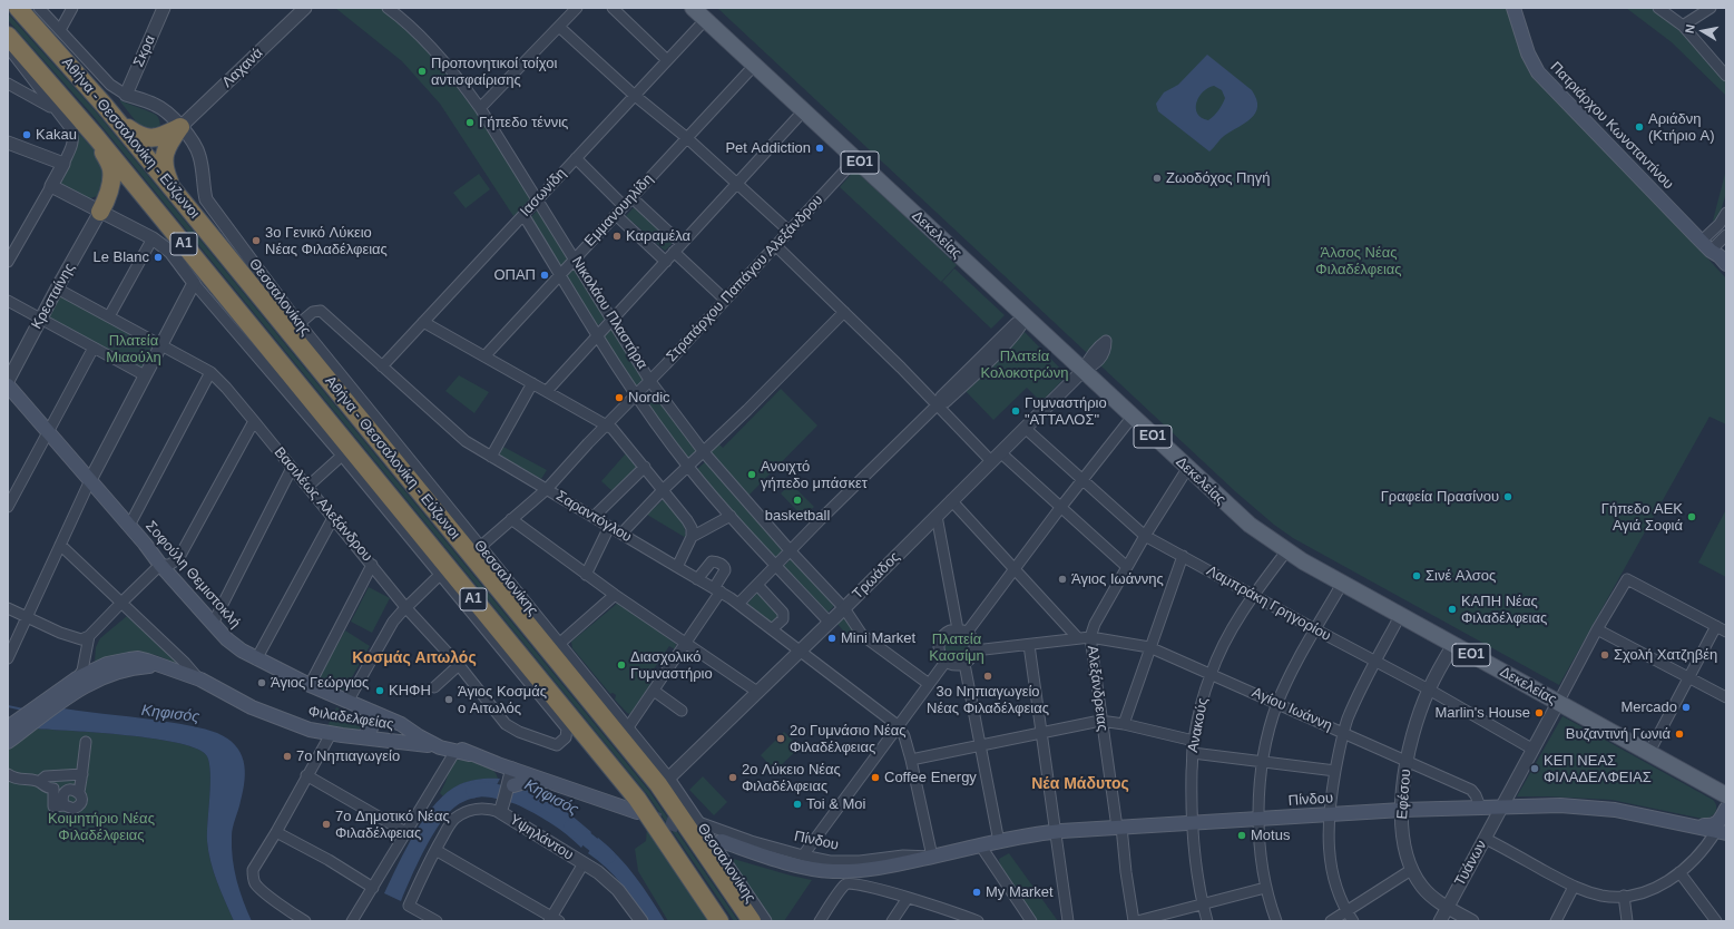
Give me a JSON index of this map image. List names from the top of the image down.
{
  "streets": {
    "highway": ["Αθήνα - Θεσσαλονίκη - Εύζωνοι", "Α1"],
    "main road": [
      "Πατριάρχου Κωνσταντίνου",
      "ΕΟ1",
      "Δεκελείας",
      "Σοφούλη Θεμιστοκλή",
      "Φιλαδελφείας",
      "Πίνδου"
    ],
    "street": [
      "Σκρα",
      "Λαχανά",
      "Ιασωνίδη",
      "Εμμανουηλίδη",
      "Στρατάρχου Παπάγου Αλεξάνδρου",
      "Κρεσταίνης",
      "Θεσσαλονίκης",
      "Νικολάου Πλαστήρα",
      "Βασιλέως Αλεξάνδρου",
      "Σαραντόγλου",
      "Τρωάδος",
      "Λαμπράκη Γρηγορίου",
      "Αλεξάνδρειας",
      "Αγίου Ιωάννη",
      "Ανακούς",
      "Εφέσου",
      "Υψηλάντου",
      "Τυάνων"
    ]
  },
  "crossings": [
    ["Σκρα", "Θεσσαλονίκης"],
    ["Λαχανά", "Θεσσαλονίκης"],
    ["Αθήνα - Θεσσαλονίκη - Εύζωνοι", "Θεσσαλονίκης"],
    ["Αθήνα - Θεσσαλονίκη - Εύζωνοι", "Τρωάδος"],
    ["Ιασωνίδη", "Δεκελείας"],
    ["Ιασωνίδη", "Νικολάου Πλαστήρα"],
    ["Ιασωνίδη", "Σαραντόγλου"],
    ["Εμμανουηλίδη", "Δεκελείας"],
    ["Εμμανουηλίδη", "Νικολάου Πλαστήρα"],
    ["Δεκελείας", "Στρατάρχου Παπάγου Αλεξάνδρου"],
    ["Δεκελείας", "Τρωάδος"],
    ["Δεκελείας", "Αλεξάνδρειας"],
    ["Δεκελείας", "Ανακούς"],
    ["Δεκελείας", "Εφέσου"],
    ["Δεκελείας", "Τυάνων"],
    ["Στρατάρχου Παπάγου Αλεξάνδρου", "Θεσσαλονίκης"],
    ["Στρατάρχου Παπάγου Αλεξάνδρου", "Νικολάου Πλαστήρα"],
    ["Στρατάρχου Παπάγου Αλεξάνδρου", "Σαραντόγλου"],
    ["Κρεσταίνης", "Βασιλέως Αλεξάνδρου"],
    ["Θεσσαλονίκης", "Σαραντόγλου"],
    ["Θεσσαλονίκης", "Τρωάδος"],
    ["Θεσσαλονίκης", "Πίνδου"],
    ["Νικολάου Πλαστήρα", "Τρωάδος"],
    ["Σαραντόγλου", "Τρωάδος"],
    ["Σοφούλη Θεμιστοκλή", "Φιλαδελφείας"],
    ["Τρωάδος", "Λαμπράκη Γρηγορίου"],
    ["Λαμπράκη Γρηγορίου", "Αλεξάνδρειας"],
    ["Λαμπράκη Γρηγορίου", "Ανακούς"],
    ["Λαμπράκη Γρηγορίου", "Εφέσου"],
    ["Λαμπράκη Γρηγορίου", "Τυάνων"],
    ["Αλεξάνδρειας", "Αγίου Ιωάννη"],
    ["Αλεξάνδρειας", "Πίνδου"],
    ["Αγίου Ιωάννη", "Ανακούς"],
    ["Αγίου Ιωάννη", "Εφέσου"],
    ["Αγίου Ιωάννη", "Πίνδου"],
    ["Ανακούς", "Πίνδου"],
    ["Εφέσου", "Πίνδου"],
    ["Εφέσου", "Τυάνων"],
    ["Πίνδου", "Τυάνων"]
  ],
  "districts": ["Κοσμάς Αιτωλός", "Νέα Μάδυτος"],
  "water": ["Κηφισός"],
  "parks": [
    "Άλσος Νέας Φιλαδέλφειας",
    "Πλατεία Μιαούλη",
    "Πλατεία Κολοκοτρώνη",
    "Πλατεία Κασσίμη",
    "Κοιμητήριο Νέας Φιλαδέλφειας"
  ],
  "places": [
    "Προπονητικοί τοίχοι αντισφαίρισης",
    "Γήπεδο τέννις",
    "Αριάδνη (Κτήριο Α)",
    "Kakau",
    "Pet Addiction",
    "Ζωοδόχος Πηγή",
    "Καραμέλα",
    "3ο Γενικό Λύκειο Νέας Φιλαδέλφειας",
    "Le Blanc",
    "ΟΠΑΠ",
    "Nordic",
    "Γυμναστήριο \"ΑΤΤΑΛΟΣ\"",
    "Ανοιχτό γήπεδο μπάσκετ",
    "Γραφεία Πρασίνου",
    "basketball",
    "Γήπεδο ΑΕΚ Αγιά Σοφιά",
    "Σινέ Αλσος",
    "Άγιος Ιωάννης",
    "ΚΑΠΗ Νέας Φιλαδέλφειας",
    "Mini Market",
    "Σχολή Χατζηβέη",
    "Διασχολικό Γυμναστήριο",
    "3ο Νηπιαγωγείο Νέας Φιλαδέλφειας",
    "Άγιος Γεώργιος",
    "ΚΗΦΗ",
    "Άγιος Κοσμάς ο Αιτωλός",
    "Mercado",
    "Marlin's House",
    "Βυζαντινή Γωνιά",
    "2ο Γυμνάσιο Νέας Φιλαδέλφειας",
    "7ο Νηπιαγωγείο",
    "ΚΕΠ ΝΕΑΣ ΦΙΛΑΔΕΛΦΕΙΑΣ",
    "2ο Λύκειο Νέας Φιλαδέλφειας",
    "Coffee Energy",
    "Toi & Moi",
    "7ο Δημοτικό Νέας Φιλαδέλφειας",
    "Motus",
    "My Market"
  ],
  "north": "left"
}
